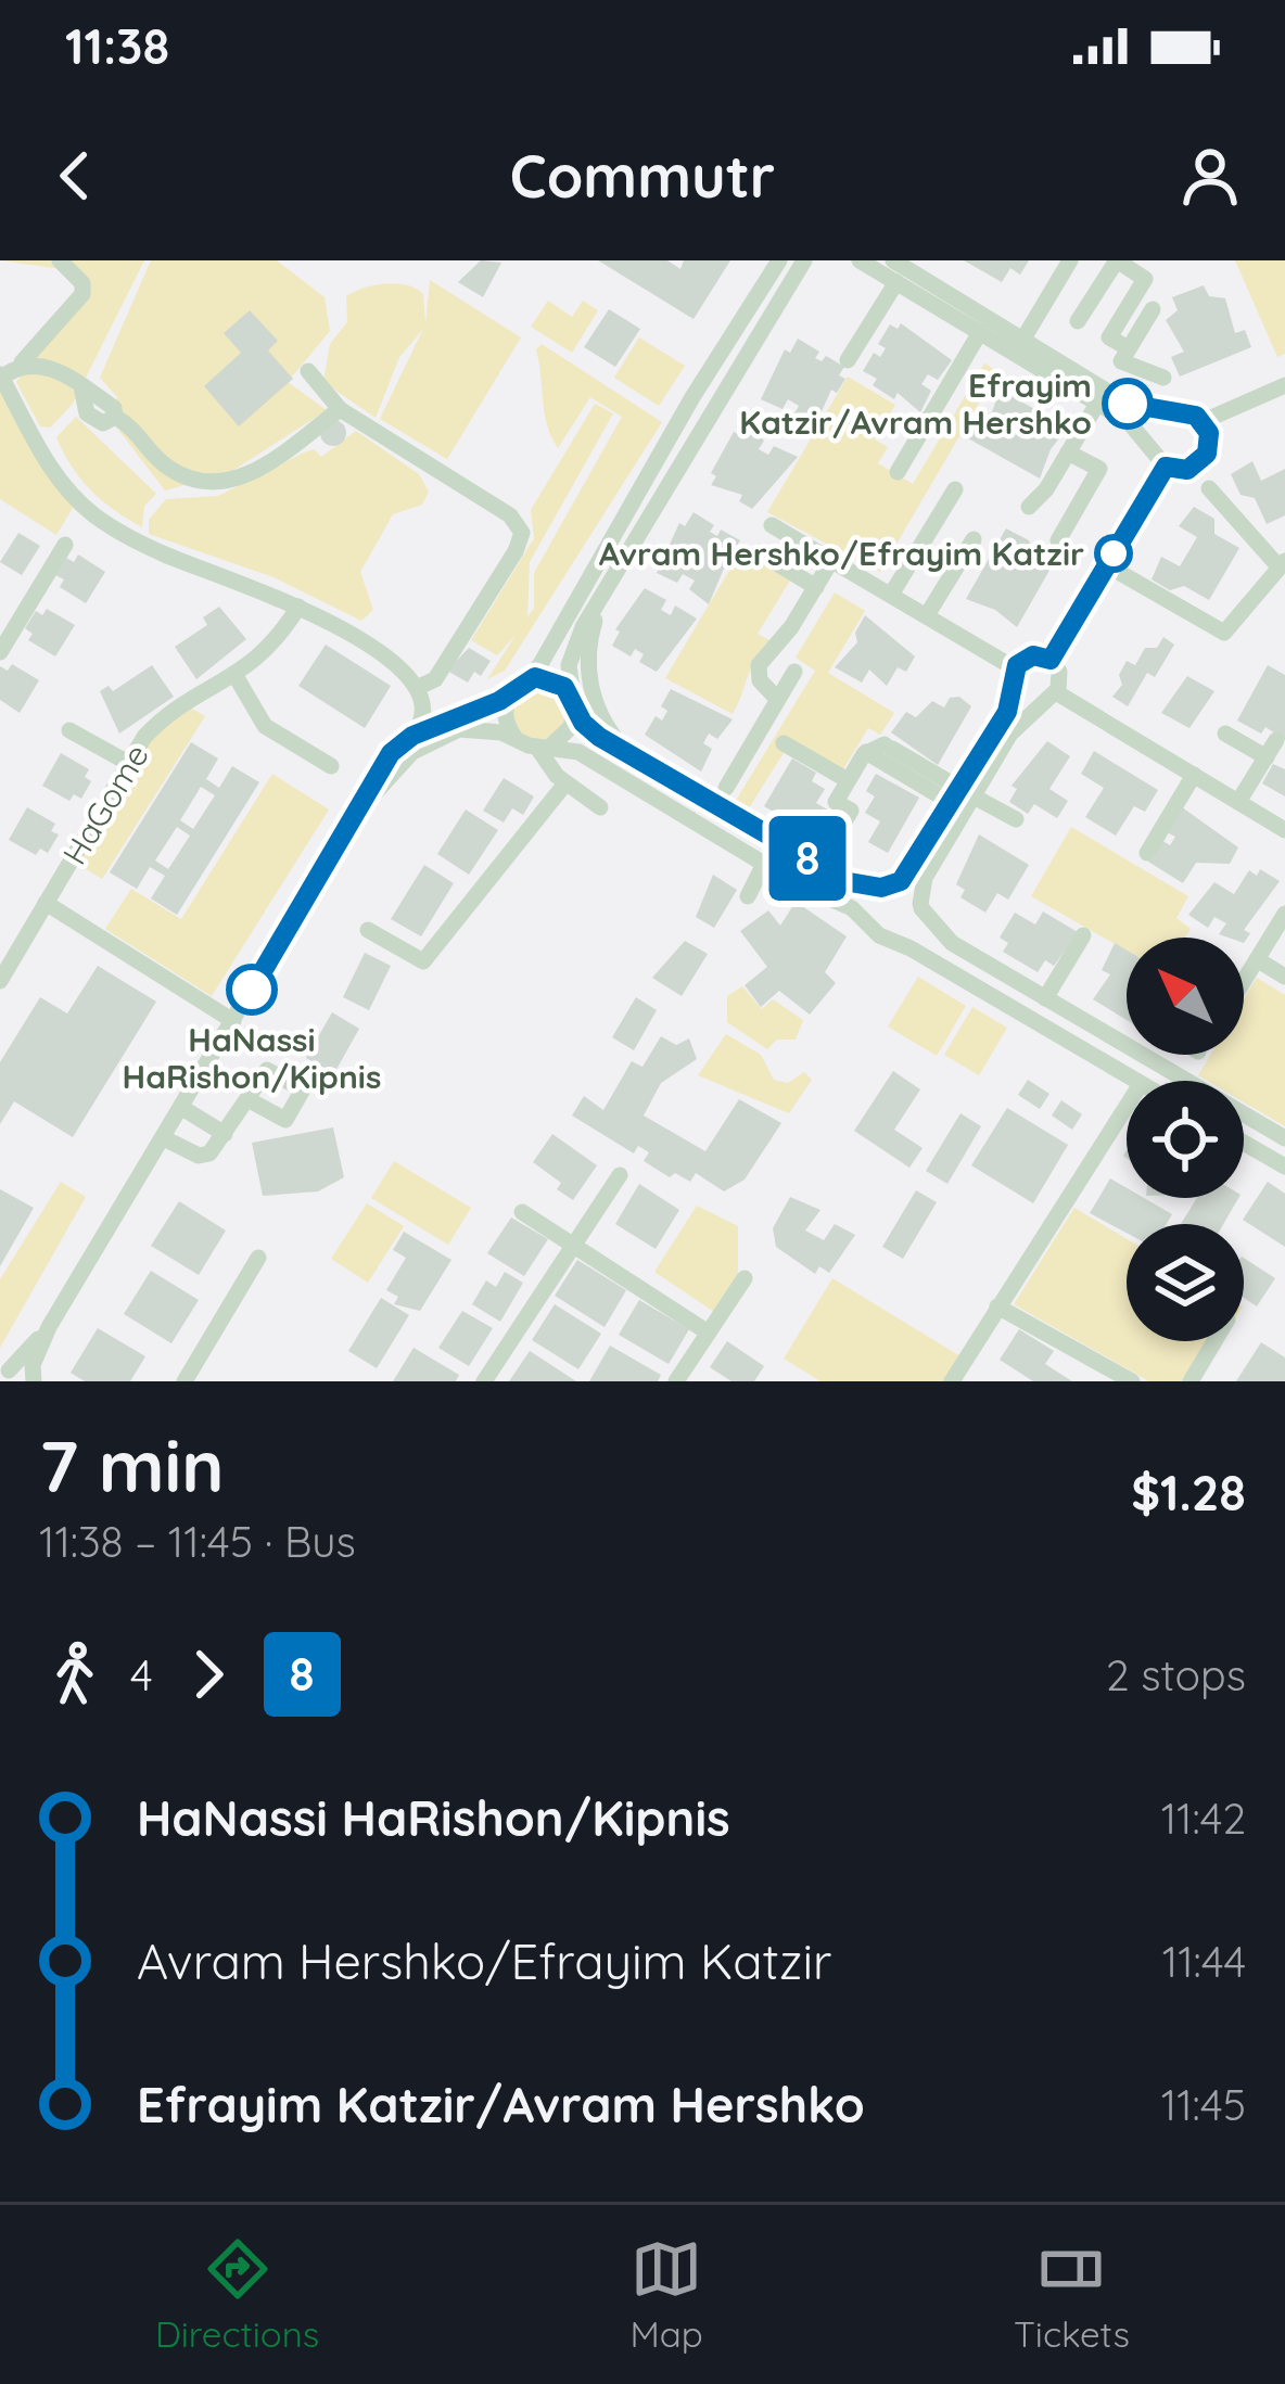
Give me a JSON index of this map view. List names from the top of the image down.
{
  "streets": {
    "street": ["HaGome"]
  },
  "places": ["Efrayim Katzir/Avram Hershko", "Avram Hershko/Efrayim Katzir", "HaNassi HaRishon/Kipnis"],
  "lines": ["bus line 8"],
  "north": "top left",
  "page": {
    "status": "11:38",
    "header": "Commutr",
    "on_map": "8",
    "heading": ["7 min", "11:38 – 11:45 · Bus", "$1.28"],
    "legs": ["4", "8", "2 stops"],
    "list": [
      {
        "name": "HaNassi HaRishon/Kipnis",
        "value": "11:42"
      },
      {
        "name": "Avram Hershko/Efrayim Katzir",
        "value": "11:44"
      },
      {
        "name": "Efrayim Katzir/Avram Hershko",
        "value": "11:45"
      }
    ],
    "tabs": ["Directions", "Map", "Tickets"]
  }
}
